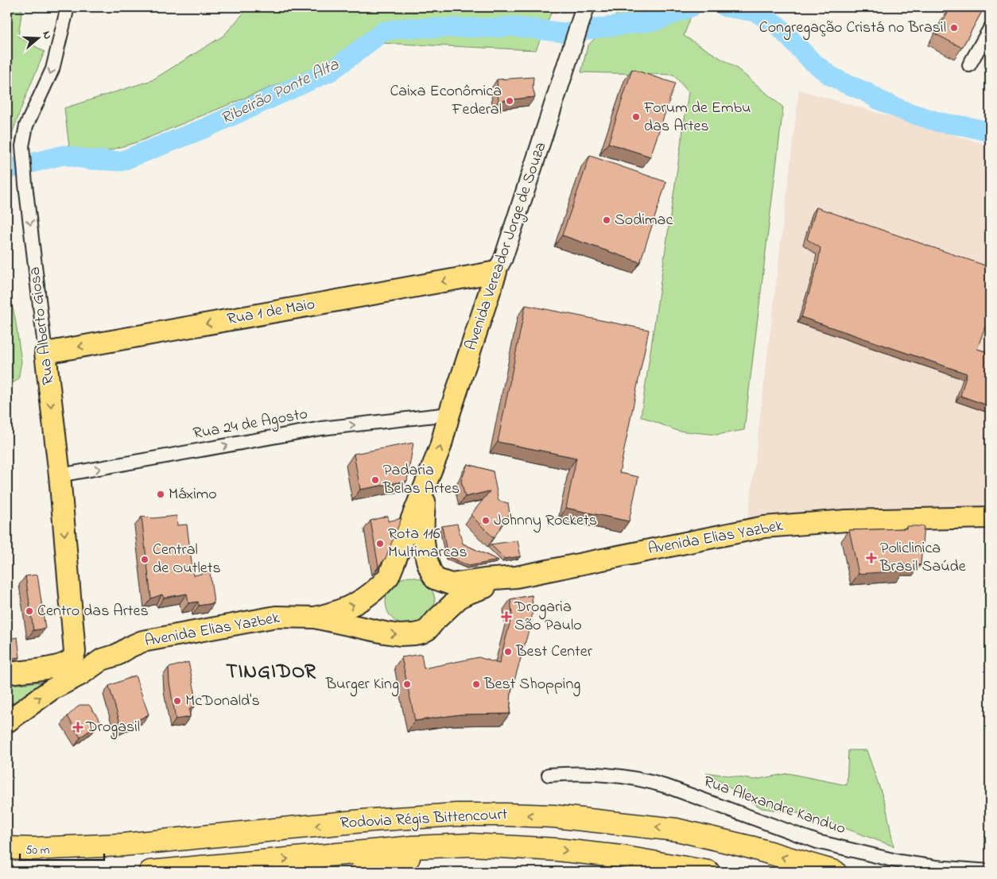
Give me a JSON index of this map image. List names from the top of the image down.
{
  "streets": {
    "highway": ["Rodovia Régis Bittencourt"],
    "main road": [
      "Avenida Vereador Jorge de Souza",
      "Rua 1 de Maio",
      "Rua Alberto Giosa",
      "Avenida Elias Yazbek"
    ],
    "street": ["Rua 24 de Agosto", "Rua Alexandre Kanduo"]
  },
  "crossings": [
    ["Avenida Vereador Jorge de Souza", "Rua 1 de Maio"],
    ["Avenida Vereador Jorge de Souza", "Rua 24 de Agosto"],
    ["Avenida Vereador Jorge de Souza", "Avenida Elias Yazbek"],
    ["Rua 1 de Maio", "Rua Alberto Giosa"],
    ["Rua Alberto Giosa", "Rua 24 de Agosto"]
  ],
  "one_way": ["Rua 1 de Maio", "Rua Alberto Giosa", "Rua 24 de Agosto"],
  "districts": ["TINGIDOR"],
  "water": ["Ribeirão Ponte Alta"],
  "places": {
    "other": [
      "Congregação Cristá no Brasil",
      "Caixa Econômica Federal",
      "Forum de Embu das Artes",
      "Sodimac",
      "Padaria Belas Artes",
      "Máximo",
      "Johnny Rockets",
      "Rota 116 Multimarcas",
      "Central de Outlets",
      "Centro das Artes",
      "Best Center",
      "Burger King",
      "Best Shopping",
      "McDonald's"
    ],
    "health": ["Policlinica Brasil Saúde", "Drogaria São Paulo", "Drogasil"]
  },
  "scale_bar": "50 m",
  "north": "right"
}
